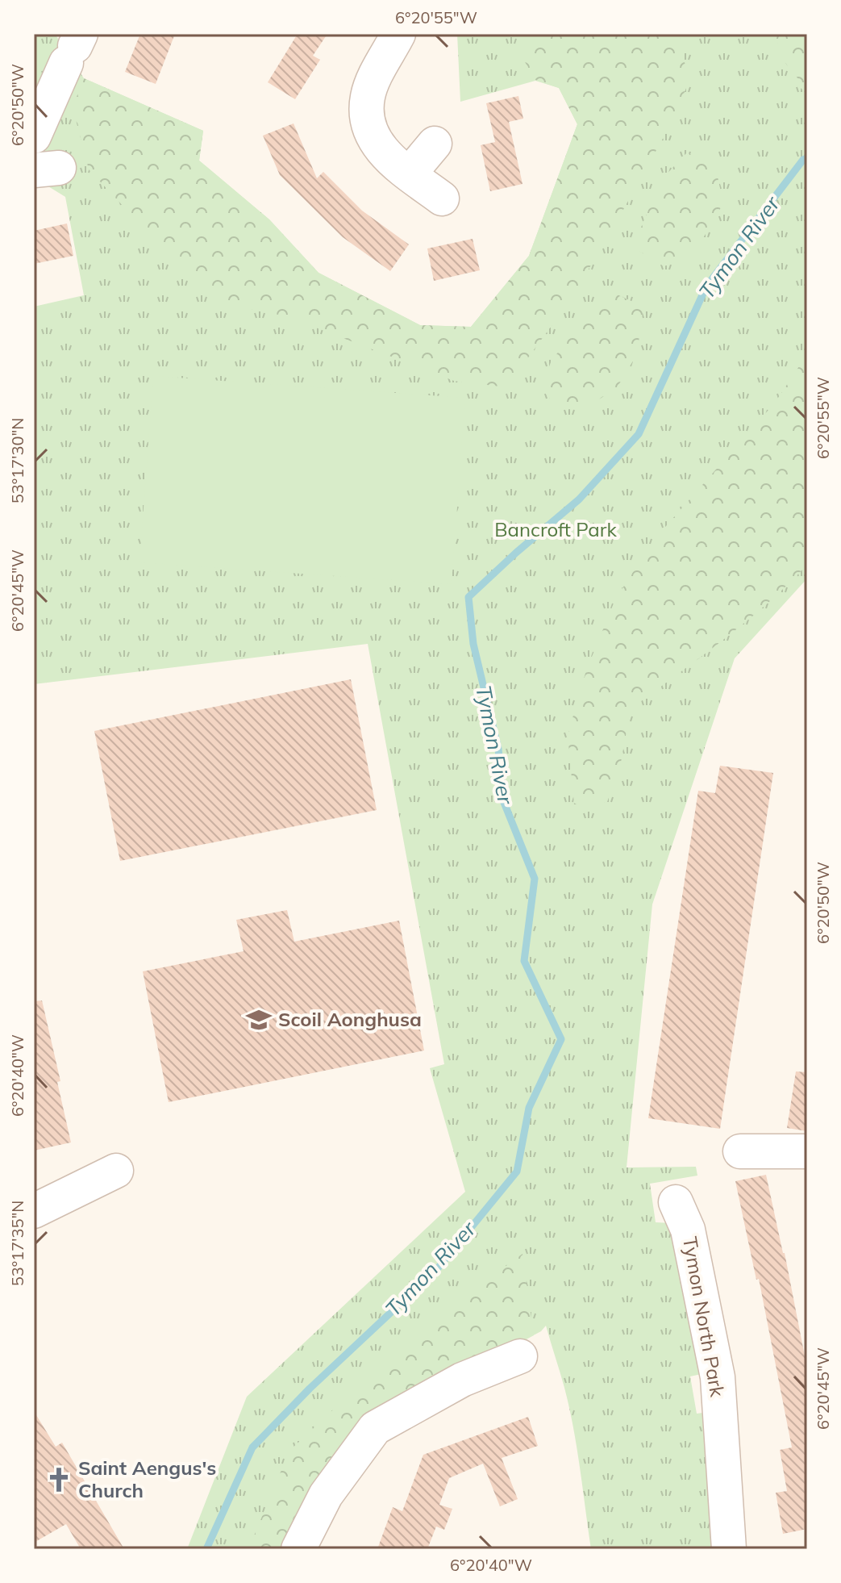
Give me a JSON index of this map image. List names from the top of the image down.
{
  "streets": {
    "street": ["Tymon North Park"]
  },
  "water": ["Tymon River"],
  "parks": ["Bancroft Park"],
  "places": {
    "school or university": ["Scoil Aonghusa"],
    "church": ["Saint Aengus's Church"]
  },
  "coordinates": [
    "6°20'55\"W",
    "6°20'50\"W",
    "53°17'30\"N",
    "6°20'45\"W",
    "6°20'40\"W",
    "53°17'35\"N"
  ]
}
